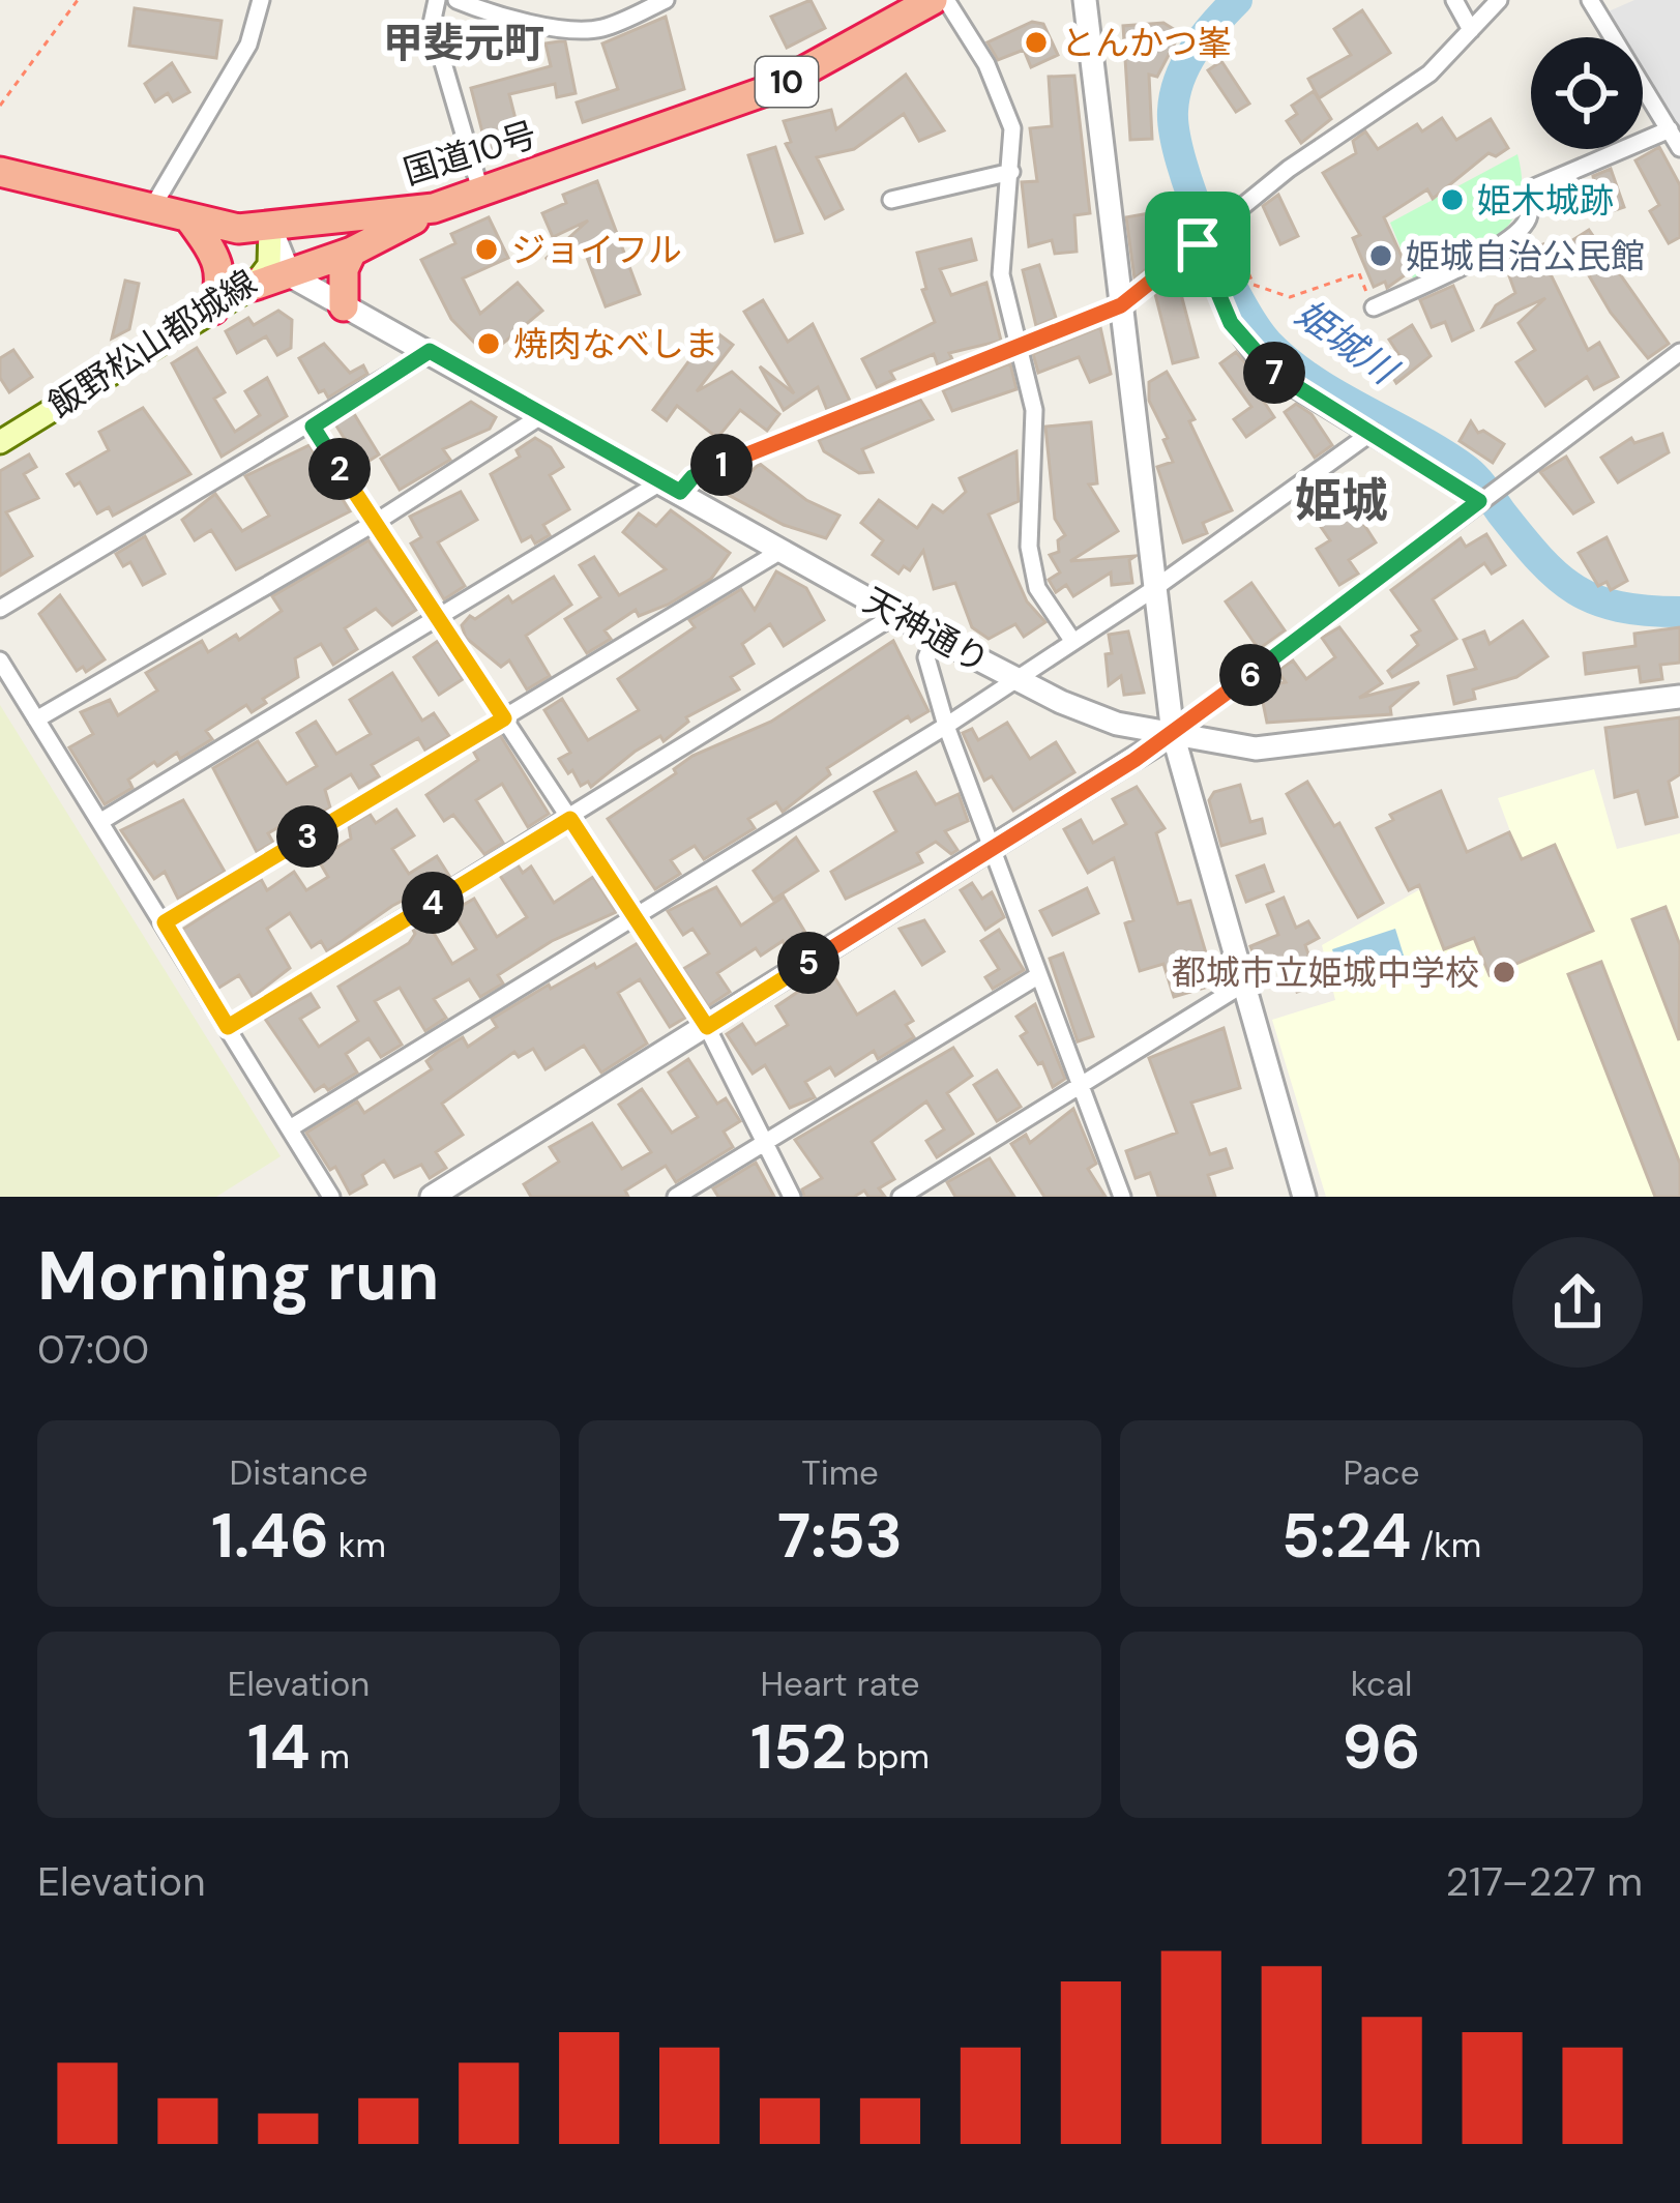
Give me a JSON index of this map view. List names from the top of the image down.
{
  "streets": {
    "highway": ["10", "国道10号"],
    "main road": ["飯野松山都城線"],
    "street": ["天神通り"]
  },
  "crossings": [
    ["国道10号", "飯野松山都城線"]
  ],
  "districts": ["甲斐元町", "姫城"],
  "water": ["姫城川"],
  "places": [
    "とんかつ峯",
    "姫木城跡",
    "ジョイフル",
    "姫城自治公民館",
    "焼肉なべしま",
    "都城市立姫城中学校"
  ],
  "page": {
    "pins": [
      "7",
      "1",
      "2",
      "6",
      "3",
      "4",
      "5"
    ],
    "heading": ["Morning run", "07:00"],
    "stats": [
      ["Distance", "1.46 km"],
      ["Time", "7:53"],
      ["Pace", "5:24 /km"],
      ["Elevation", "14 m"],
      ["Heart rate", "152 bpm"],
      ["kcal", "96"]
    ],
    "chart": ["Elevation", "217–227 m"]
  }
}
